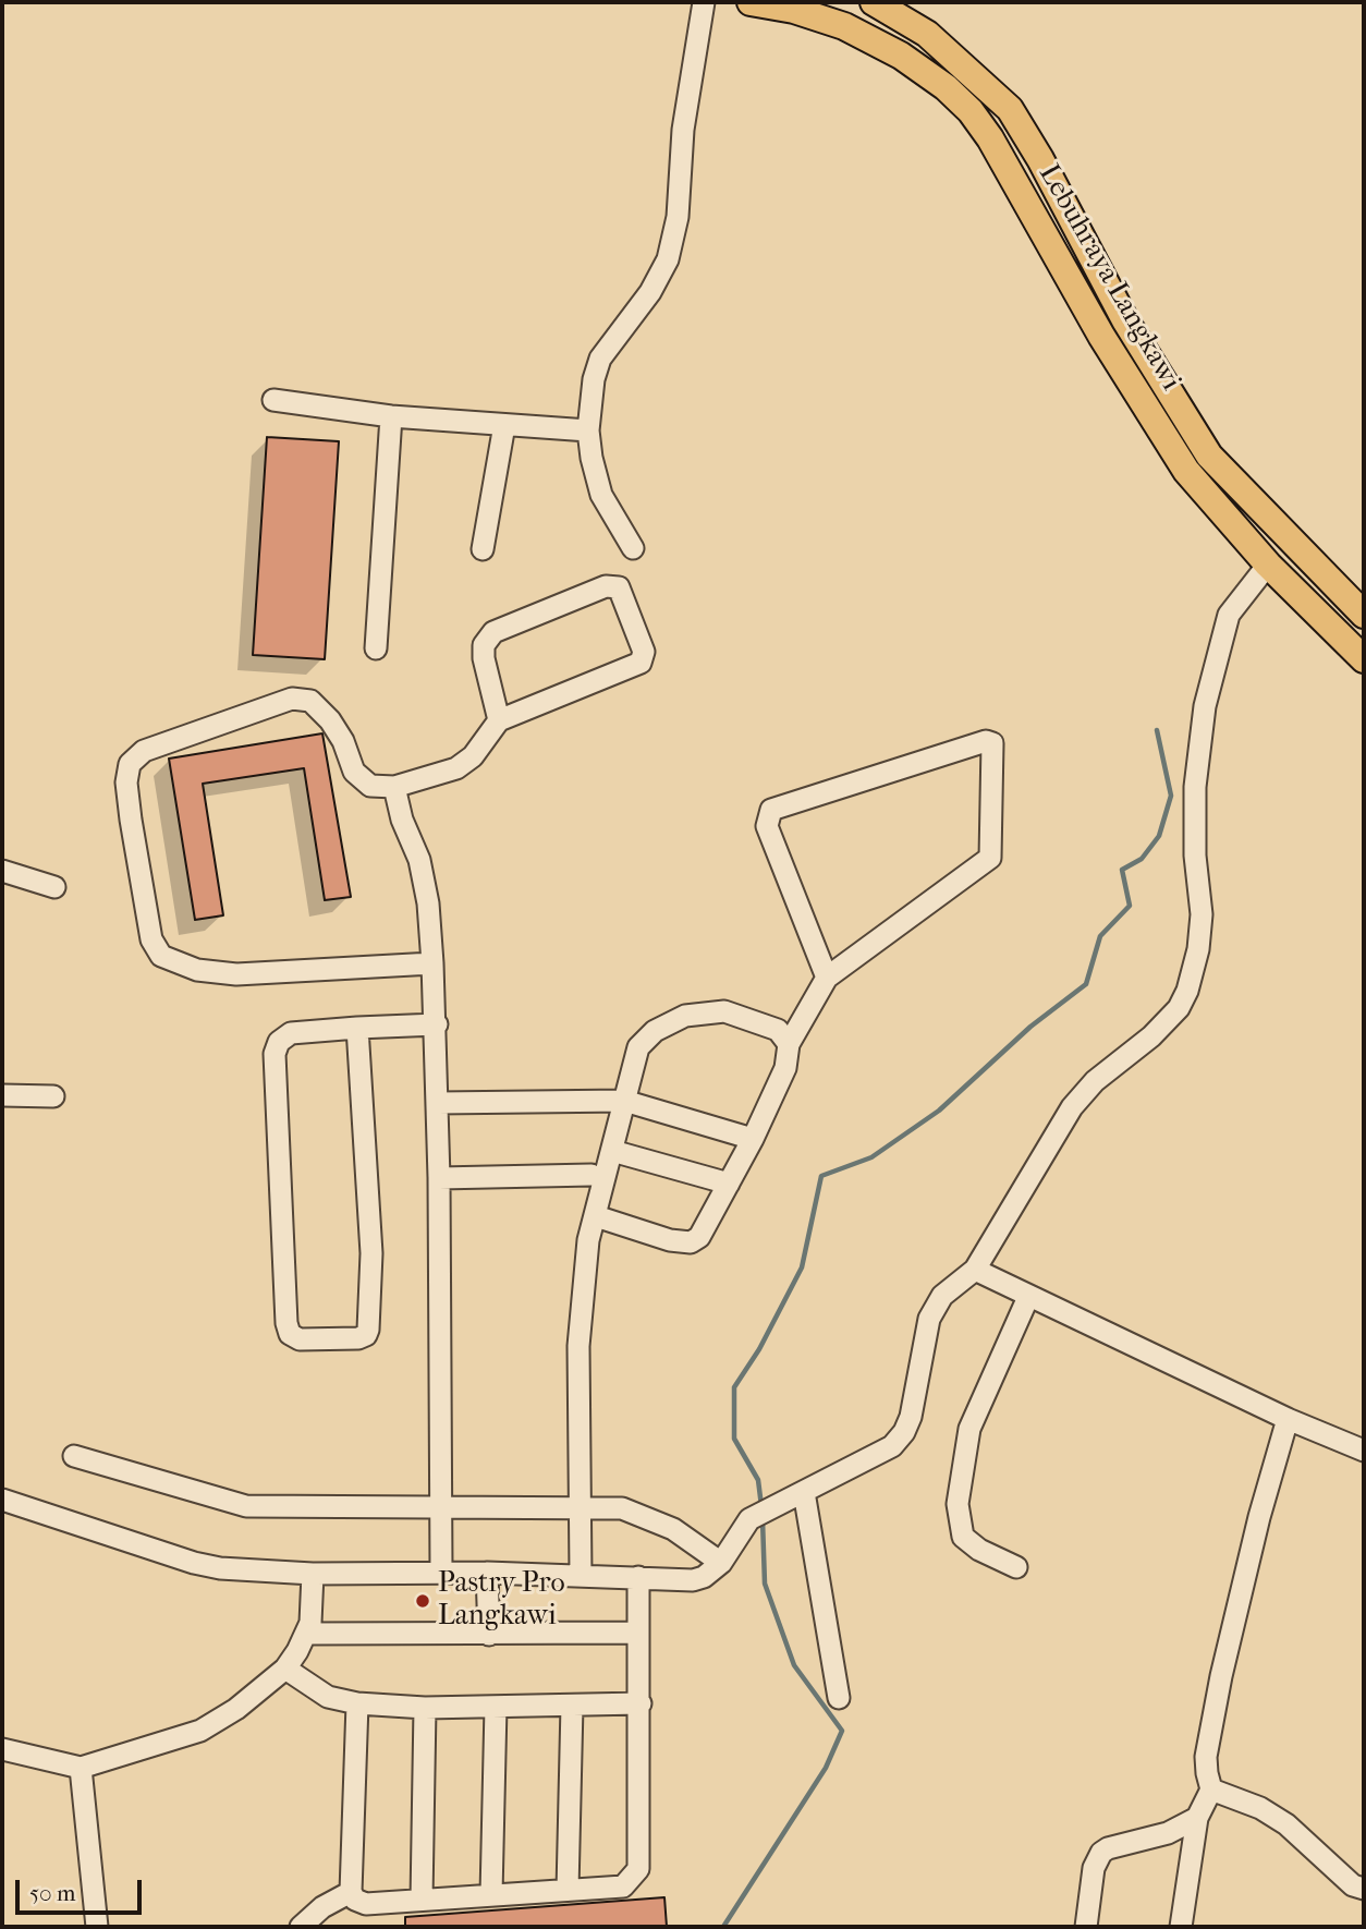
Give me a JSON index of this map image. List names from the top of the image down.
{
  "streets": {
    "main road": ["Lebuhraya Langkawi"]
  },
  "places": ["Pastry Pro Langkawi"],
  "scale_bar": "50 m"
}
